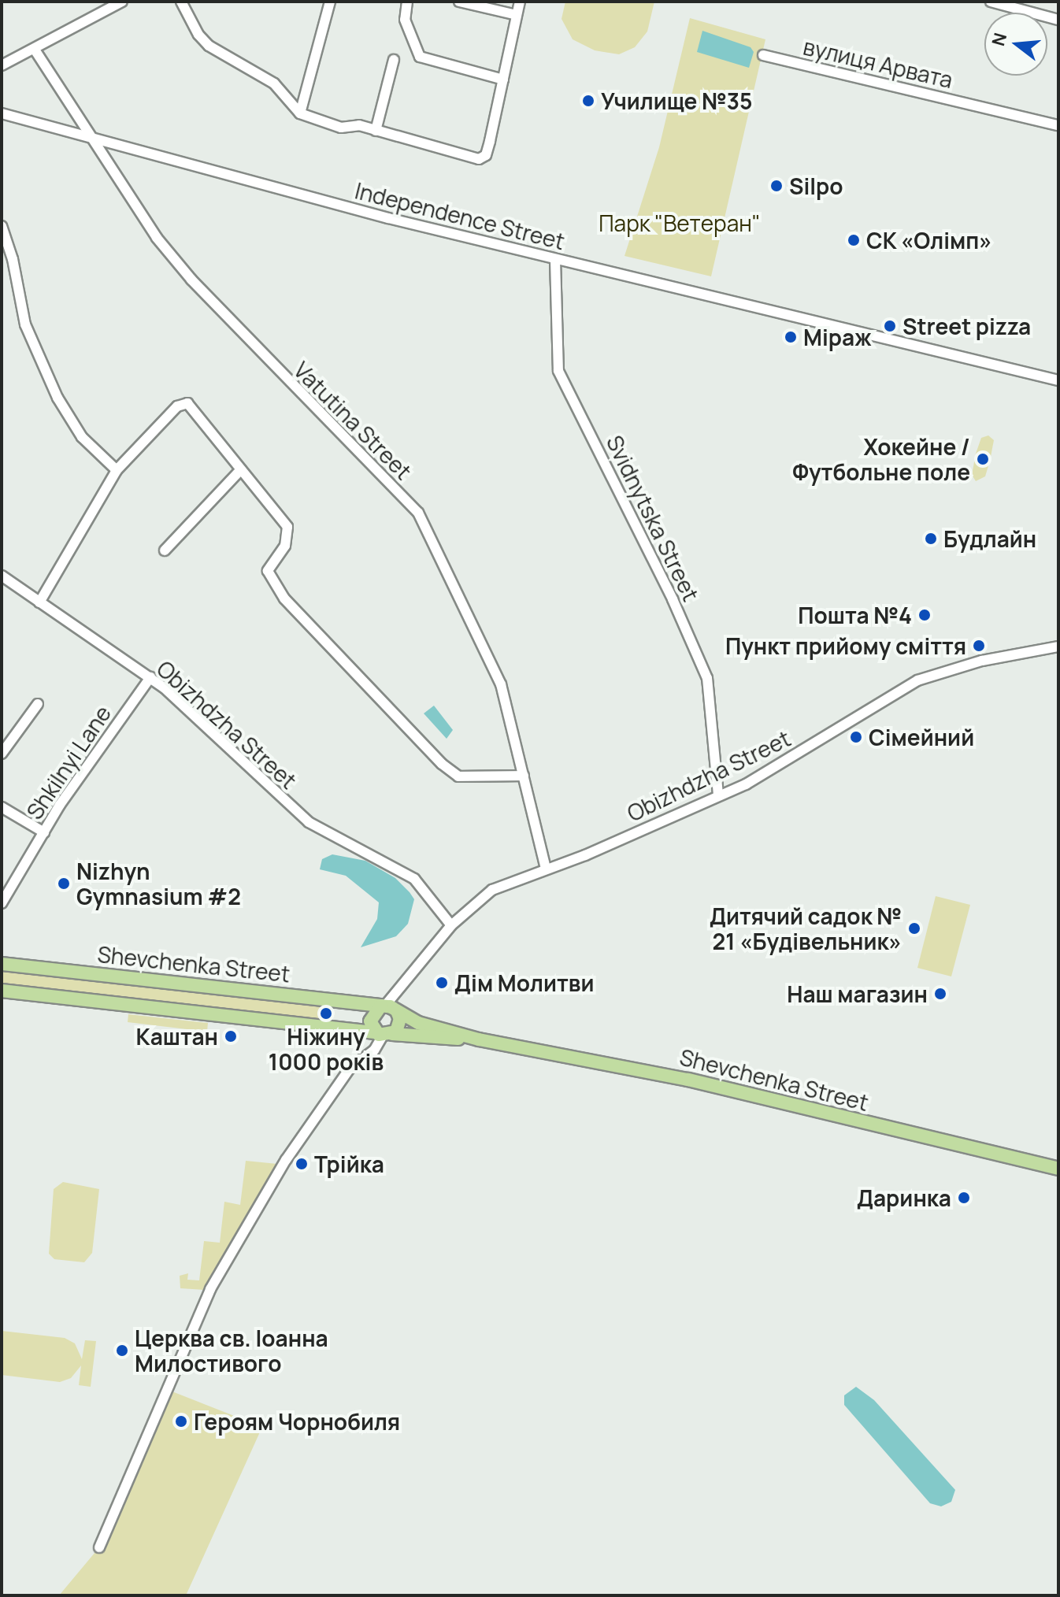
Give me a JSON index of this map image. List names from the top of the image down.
{
  "streets": {
    "main road": ["Shevchenka Street"],
    "street": [
      "вулиця Арвата",
      "Independence Street",
      "Vatutina Street",
      "Svidnytska Street",
      "Obizhdzha Street",
      "Shkilnyi Lane"
    ]
  },
  "crossings": [
    ["Independence Street", "Vatutina Street"],
    ["Independence Street", "Svidnytska Street"],
    ["Vatutina Street", "Obizhdzha Street"],
    ["Svidnytska Street", "Obizhdzha Street"],
    ["Obizhdzha Street", "Shkilnyi Lane"],
    ["Obizhdzha Street", "Shevchenka Street"]
  ],
  "parks": ["Парк \"Ветеран\""],
  "places": [
    "Училище №35",
    "Silpo",
    "СК «Олімп»",
    "Street pizza",
    "Міраж",
    "Хокейне / Футбольне поле",
    "Будлайн",
    "Пошта №4",
    "Пункт прийому сміття",
    "Сімейний",
    "Nizhyn Gymnasium #2",
    "Дитячий садок № 21 «Будівельник»",
    "Дім Молитви",
    "Наш магазин",
    "Ніжину 1000 років",
    "Каштан",
    "Трійка",
    "Даринка",
    "Церква св. Іоанна Милостивого",
    "Героям Чорнобиля"
  ],
  "north": "left"
}
